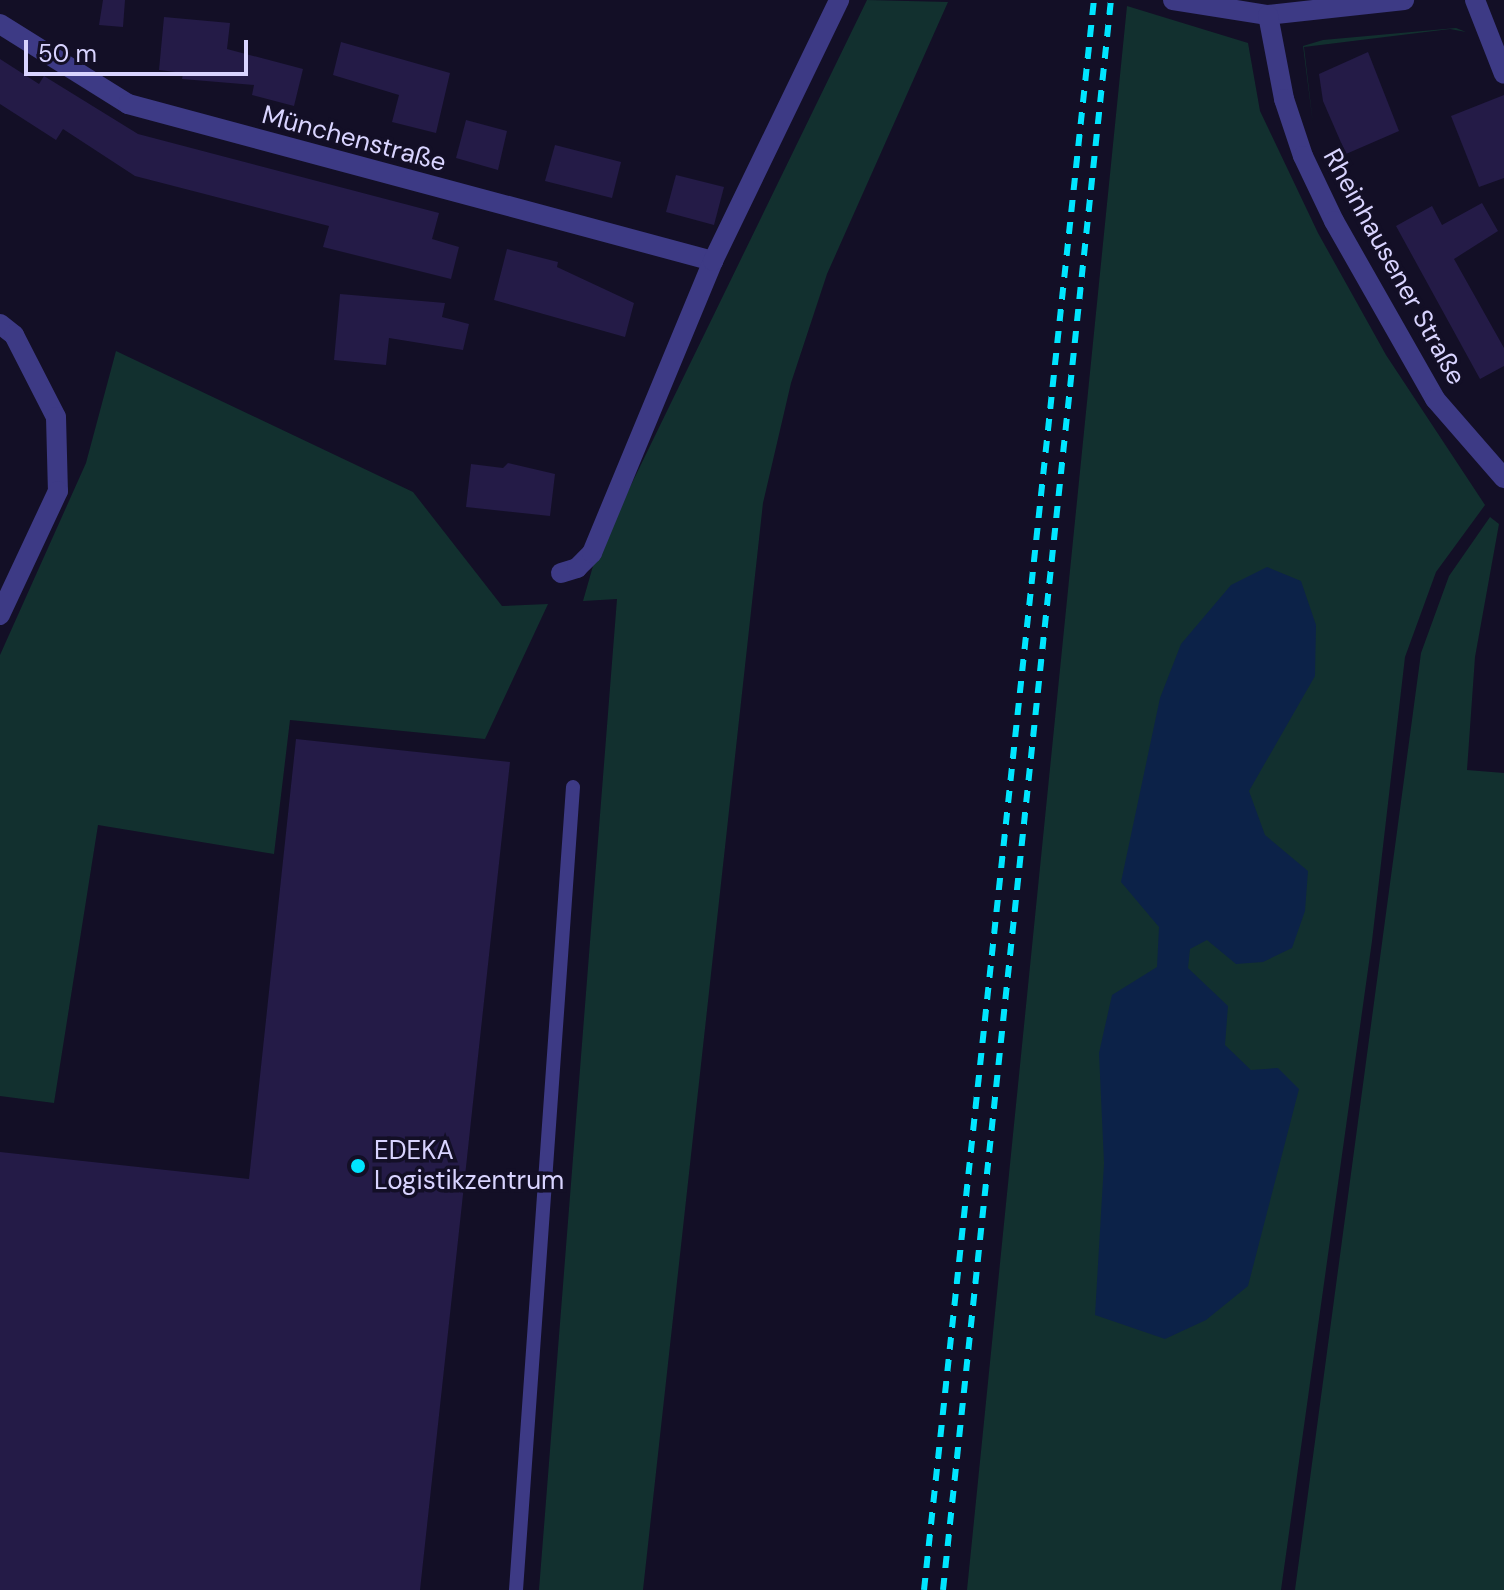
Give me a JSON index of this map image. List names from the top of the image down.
{
  "streets": {
    "street": ["Münchenstraße", "Rheinhausener Straße"]
  },
  "places": ["EDEKA Logistikzentrum"],
  "scale_bar": "50 m"
}
